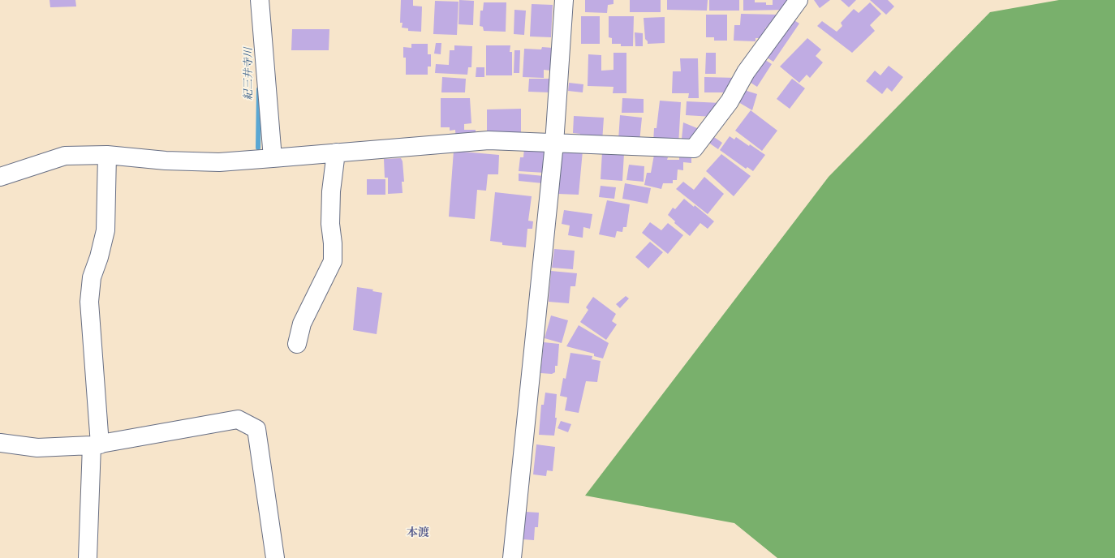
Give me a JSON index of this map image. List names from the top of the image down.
{
  "districts": ["本渡"],
  "water": ["紀三井寺川"]
}
